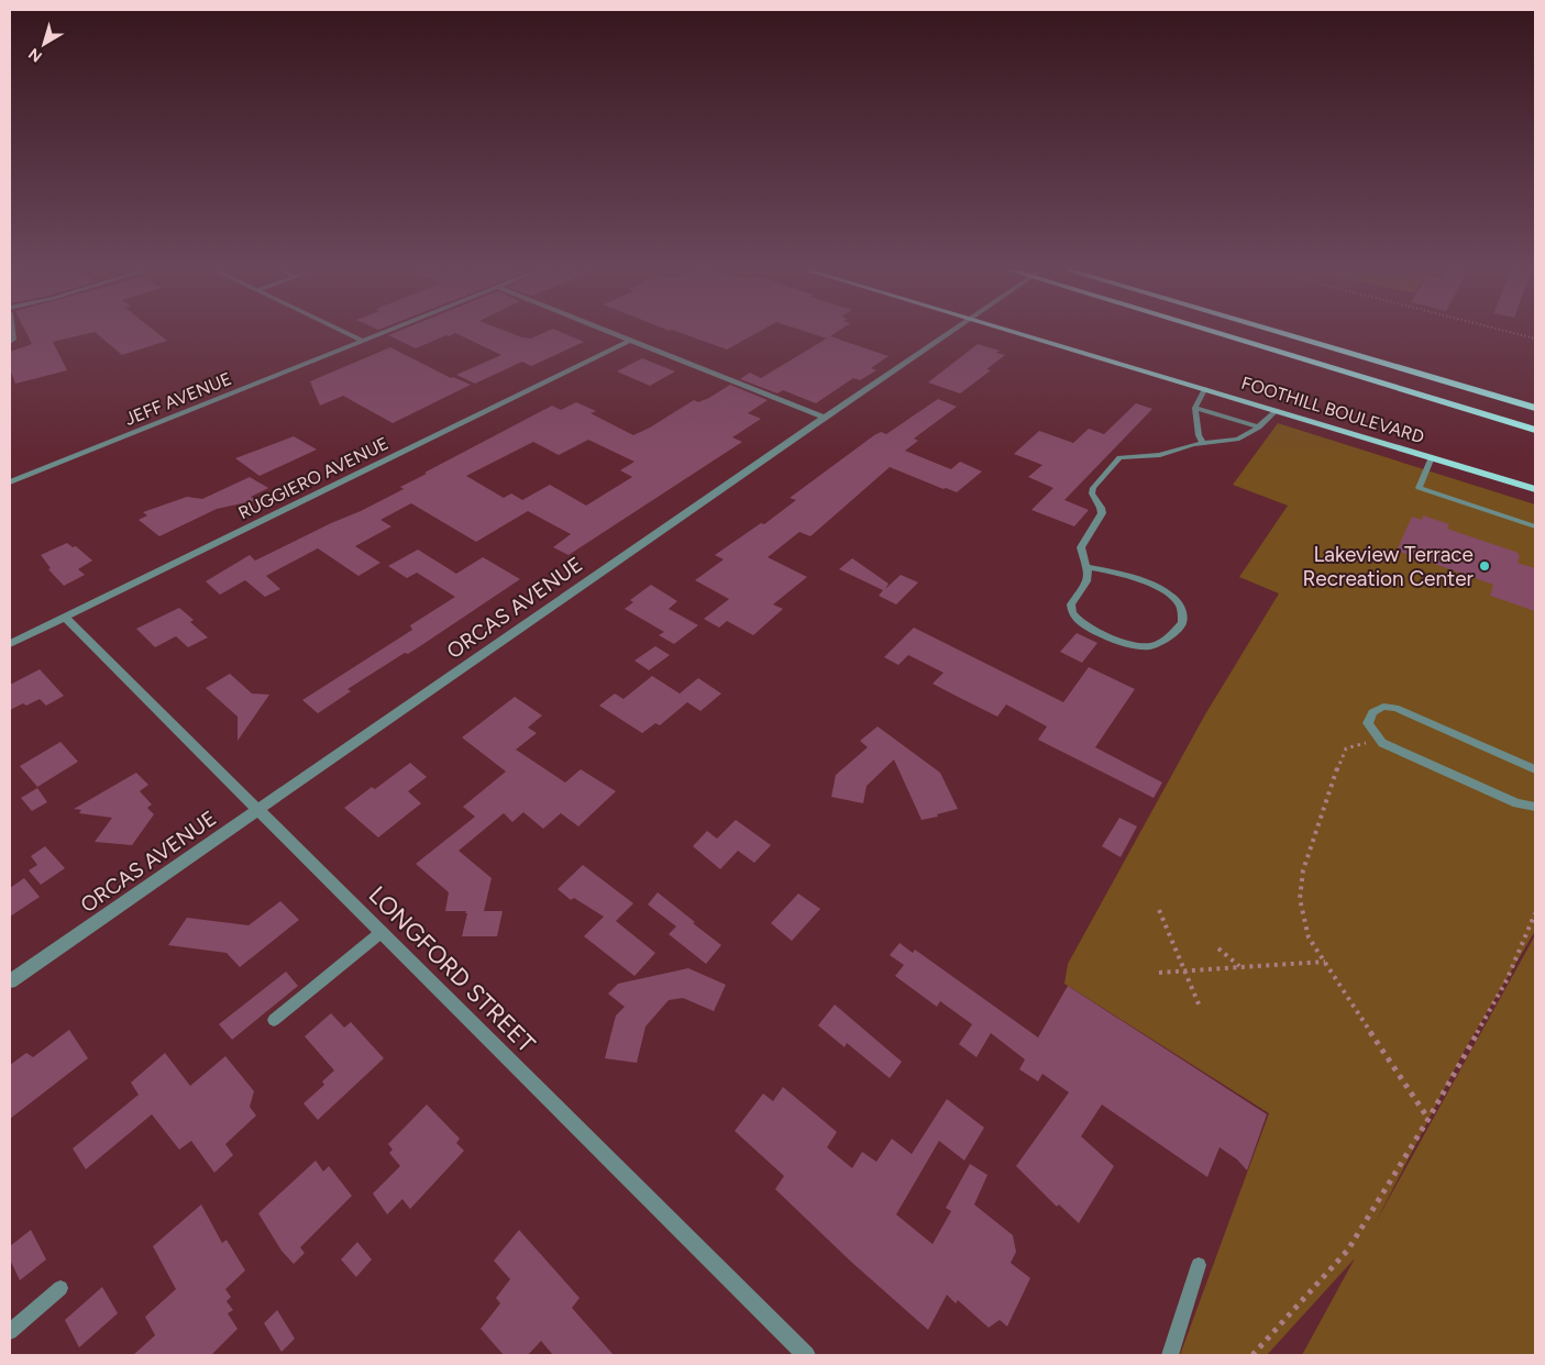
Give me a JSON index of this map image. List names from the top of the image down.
{
  "streets": {
    "main road": ["FOOTHILL BOULEVARD"],
    "street": [
      "JEFF AVENUE",
      "RUGGIERO AVENUE",
      "ORCAS AVENUE",
      "LONGFORD STREET"
    ]
  },
  "crossings": [
    ["RUGGIERO AVENUE", "LONGFORD STREET"],
    ["ORCAS AVENUE", "LONGFORD STREET"]
  ],
  "places": ["Lakeview Terrace Recreation Center"],
  "north": "bottom left"
}
